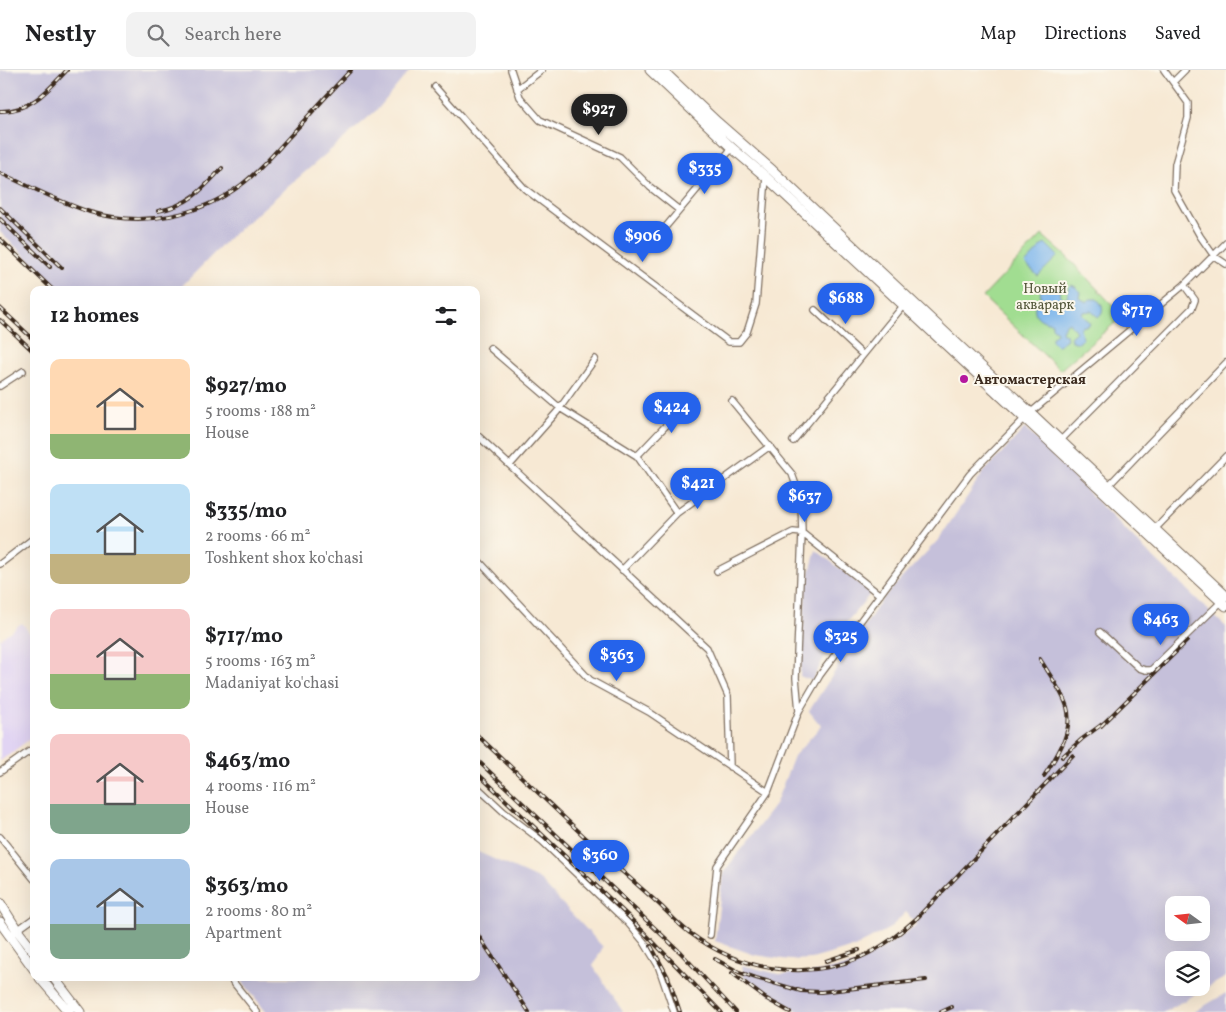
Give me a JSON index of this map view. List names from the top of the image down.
{
  "parks": ["Новый акварарк"],
  "places": ["Автомастерская"],
  "north": "left",
  "page": {
    "header": "Nestly",
    "search": "Search here",
    "nav": ["Map", "Directions", "Saved"],
    "price": [
      "$927",
      "$335",
      "$906",
      "$688",
      "$717",
      "$424",
      "$421",
      "$637",
      "$463",
      "$325",
      "$363",
      "$360"
    ],
    "heading": "12 homes",
    "list": [
      {
        "name": "$927/mo",
        "note": "5 rooms · 188 m² · House"
      },
      {
        "name": "$335/mo",
        "note": "2 rooms · 66 m² · Toshkent shox ko'chasi"
      },
      {
        "name": "$717/mo",
        "note": "5 rooms · 163 m² · Madaniyat ko'chasi"
      },
      {
        "name": "$463/mo",
        "note": "4 rooms · 116 m² · House"
      },
      {
        "name": "$363/mo",
        "note": "2 rooms · 80 m² · Apartment"
      }
    ]
  }
}
